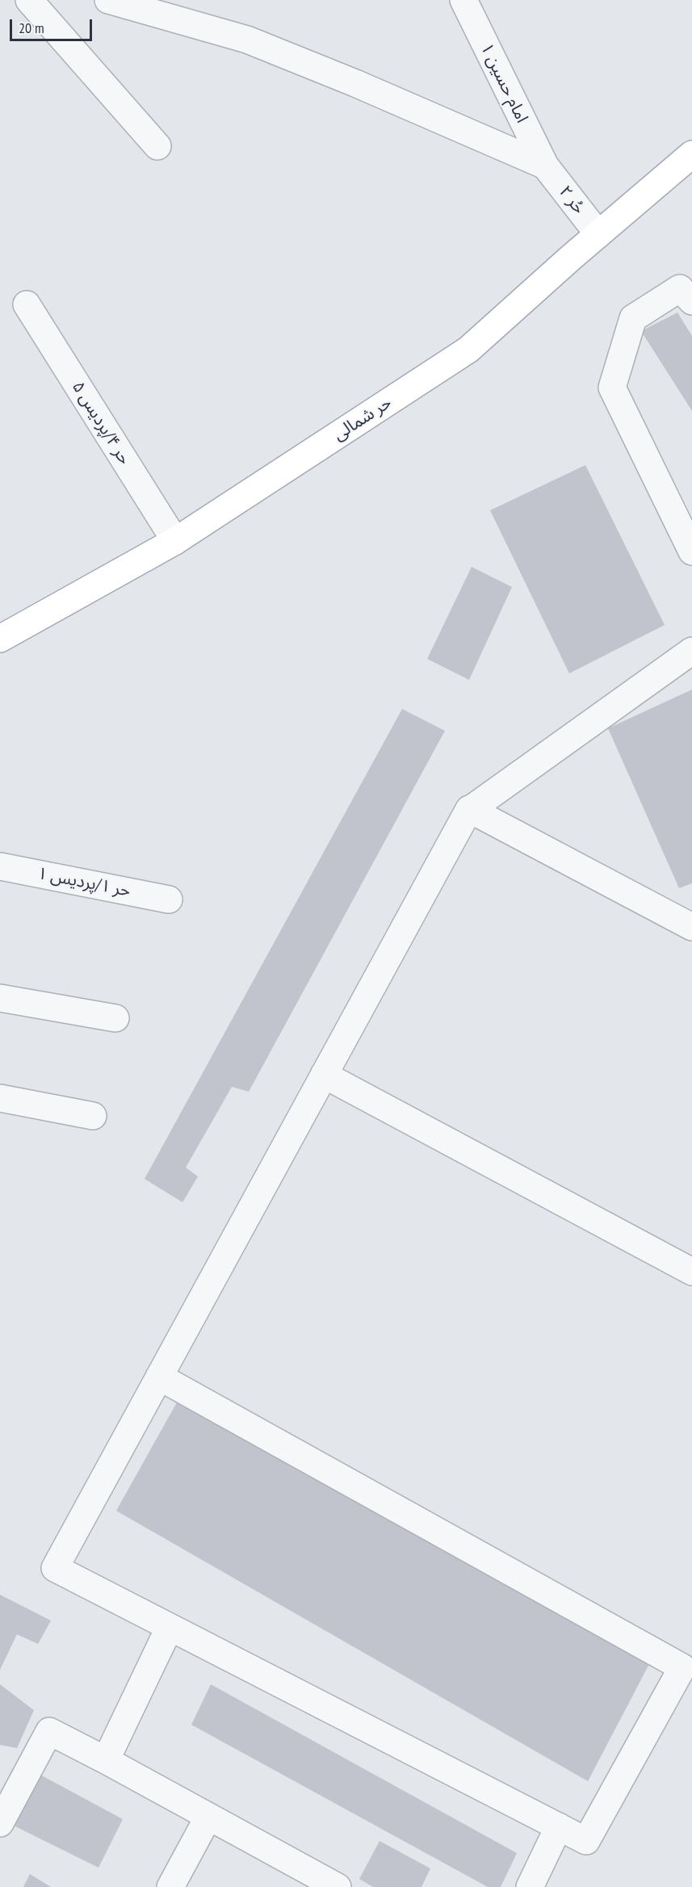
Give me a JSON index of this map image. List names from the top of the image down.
{
  "streets": {
    "main road": ["حر شمالی"],
    "street": [
      "امام حسین ۱",
      "حُر ۲",
      "حر ۴/پردیس ۵",
      "حر ۱/پردیس ۱"
    ]
  },
  "crossings": [
    ["امام حسین ۱", "حُر ۲"],
    ["حُر ۲", "حر شمالی"],
    ["حر شمالی", "حر ۴/پردیس ۵"]
  ],
  "scale_bar": "20 m"
}
